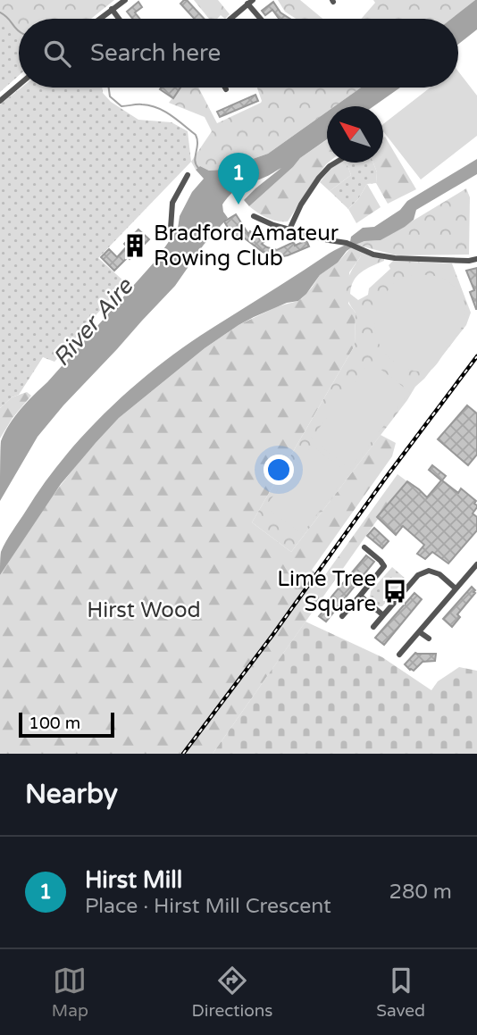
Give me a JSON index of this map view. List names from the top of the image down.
{
  "water": ["River Aire"],
  "parks": ["Hirst Wood"],
  "places": {
    "building": ["Bradford Amateur Rowing Club"],
    "bus stop": ["Lime Tree Square"]
  },
  "scale_bar": "100 m",
  "north": "top left",
  "page": {
    "search": "Search here",
    "pins": "1",
    "scale": "100 m",
    "heading": "Nearby",
    "list": [
      {
        "mark": "1",
        "name": "Hirst Mill",
        "note": "Place · Hirst Mill Crescent",
        "value": "280 m"
      }
    ],
    "nav": ["Map", "Directions", "Saved"]
  }
}
